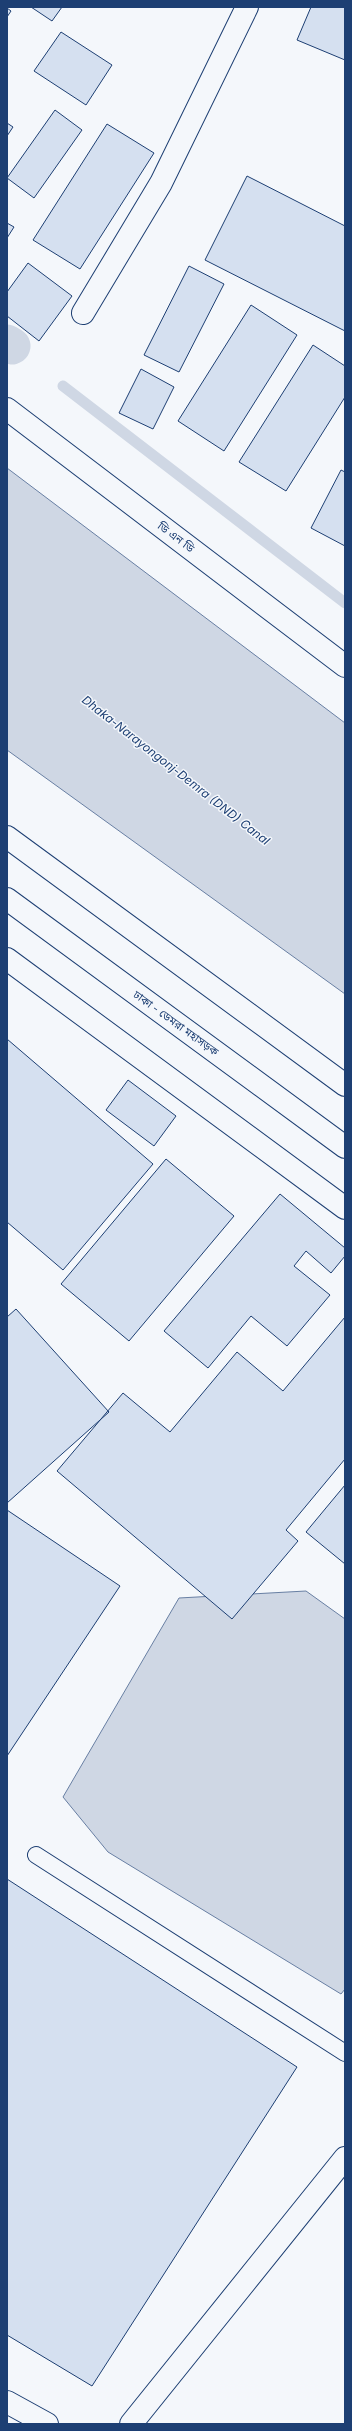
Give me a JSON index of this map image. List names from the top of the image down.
{
  "streets": {
    "street": ["ডি এন ডি", "ঢাকা - ডেমরা মহাসড়ক"]
  },
  "water": ["Dhaka-Narayongonj-Demra (DND) Canal"]
}
